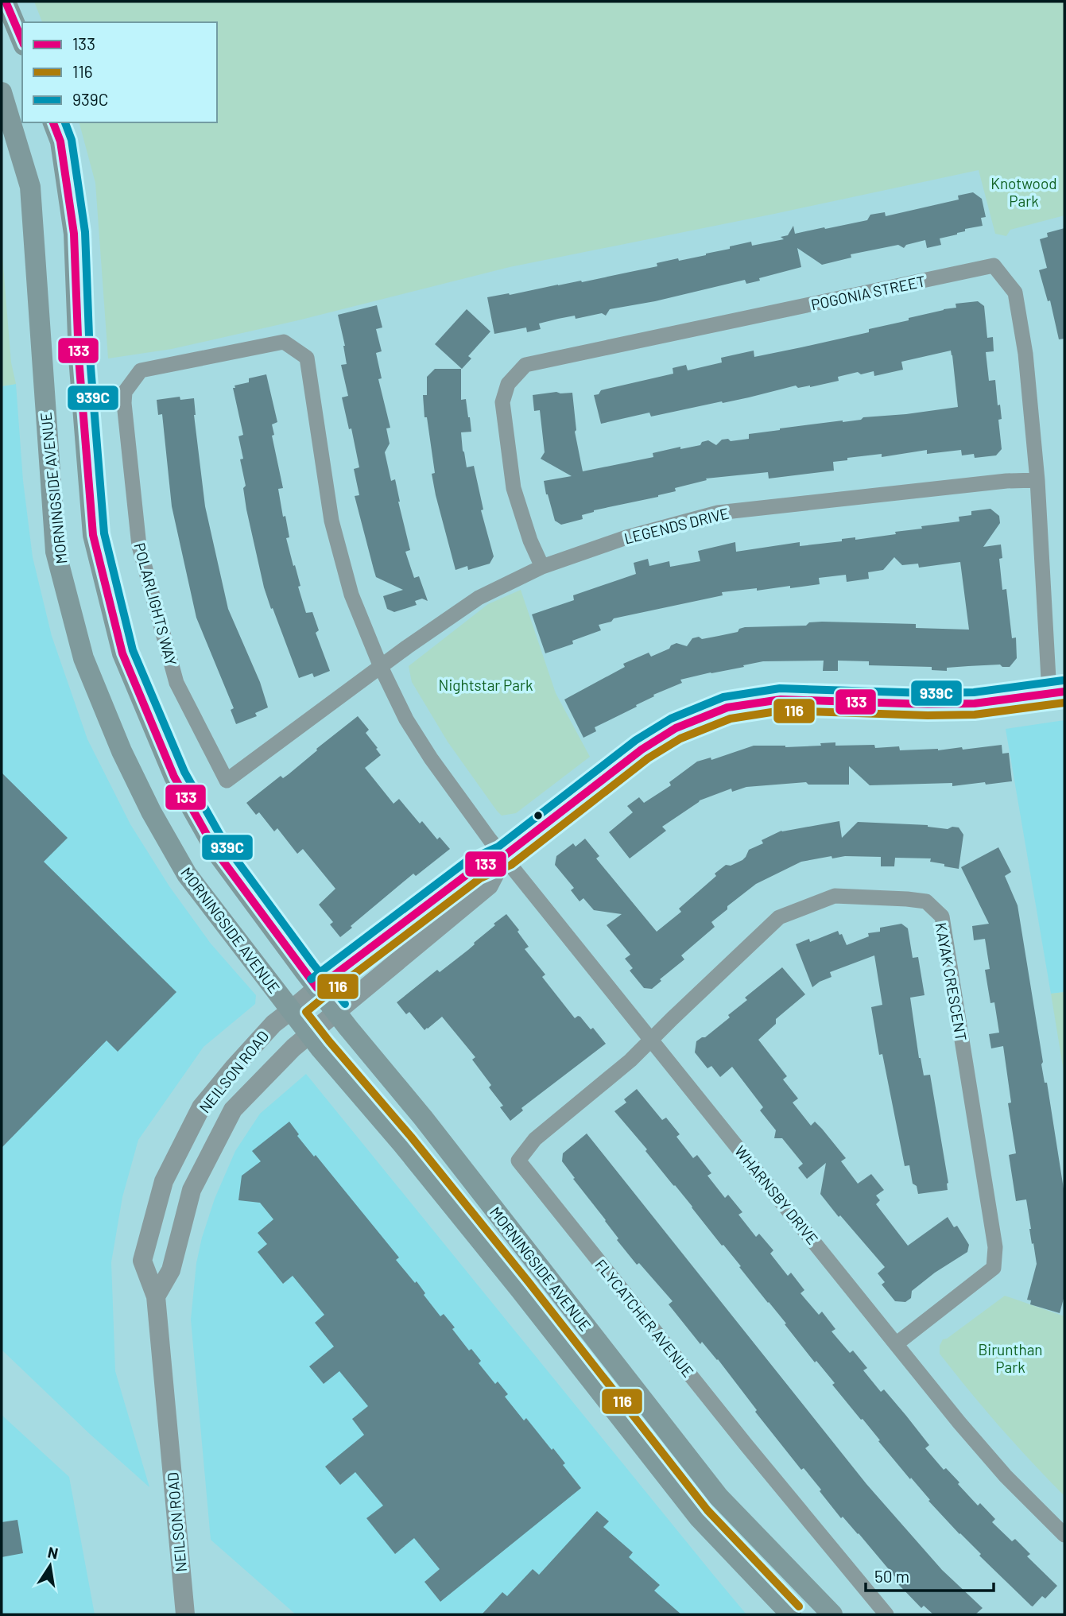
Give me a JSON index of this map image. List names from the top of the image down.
{
  "streets": {
    "main road": ["MORNINGSIDE AVENUE"],
    "street": [
      "POGONIA STREET",
      "LEGENDS DRIVE",
      "POLARLIGHTS WAY",
      "KAYAK CRESCENT",
      "NEILSON ROAD",
      "WHARNSBY DRIVE",
      "FLYCATCHER AVENUE"
    ]
  },
  "crossings": [
    ["POGONIA STREET", "LEGENDS DRIVE"],
    ["MORNINGSIDE AVENUE", "NEILSON ROAD"],
    ["LEGENDS DRIVE", "POLARLIGHTS WAY"],
    ["LEGENDS DRIVE", "WHARNSBY DRIVE"],
    ["POLARLIGHTS WAY", "WHARNSBY DRIVE"],
    ["KAYAK CRESCENT", "WHARNSBY DRIVE"],
    ["KAYAK CRESCENT", "FLYCATCHER AVENUE"],
    ["NEILSON ROAD", "WHARNSBY DRIVE"],
    ["WHARNSBY DRIVE", "FLYCATCHER AVENUE"]
  ],
  "parks": ["Knotwood Park", "Nightstar Park", "Birunthan Park"],
  "lines": ["transit line 133", "transit line 939C", "transit line 116"],
  "legend": ["133", "116", "939C"],
  "scale_bar": "50 m",
  "north": "top"
}
